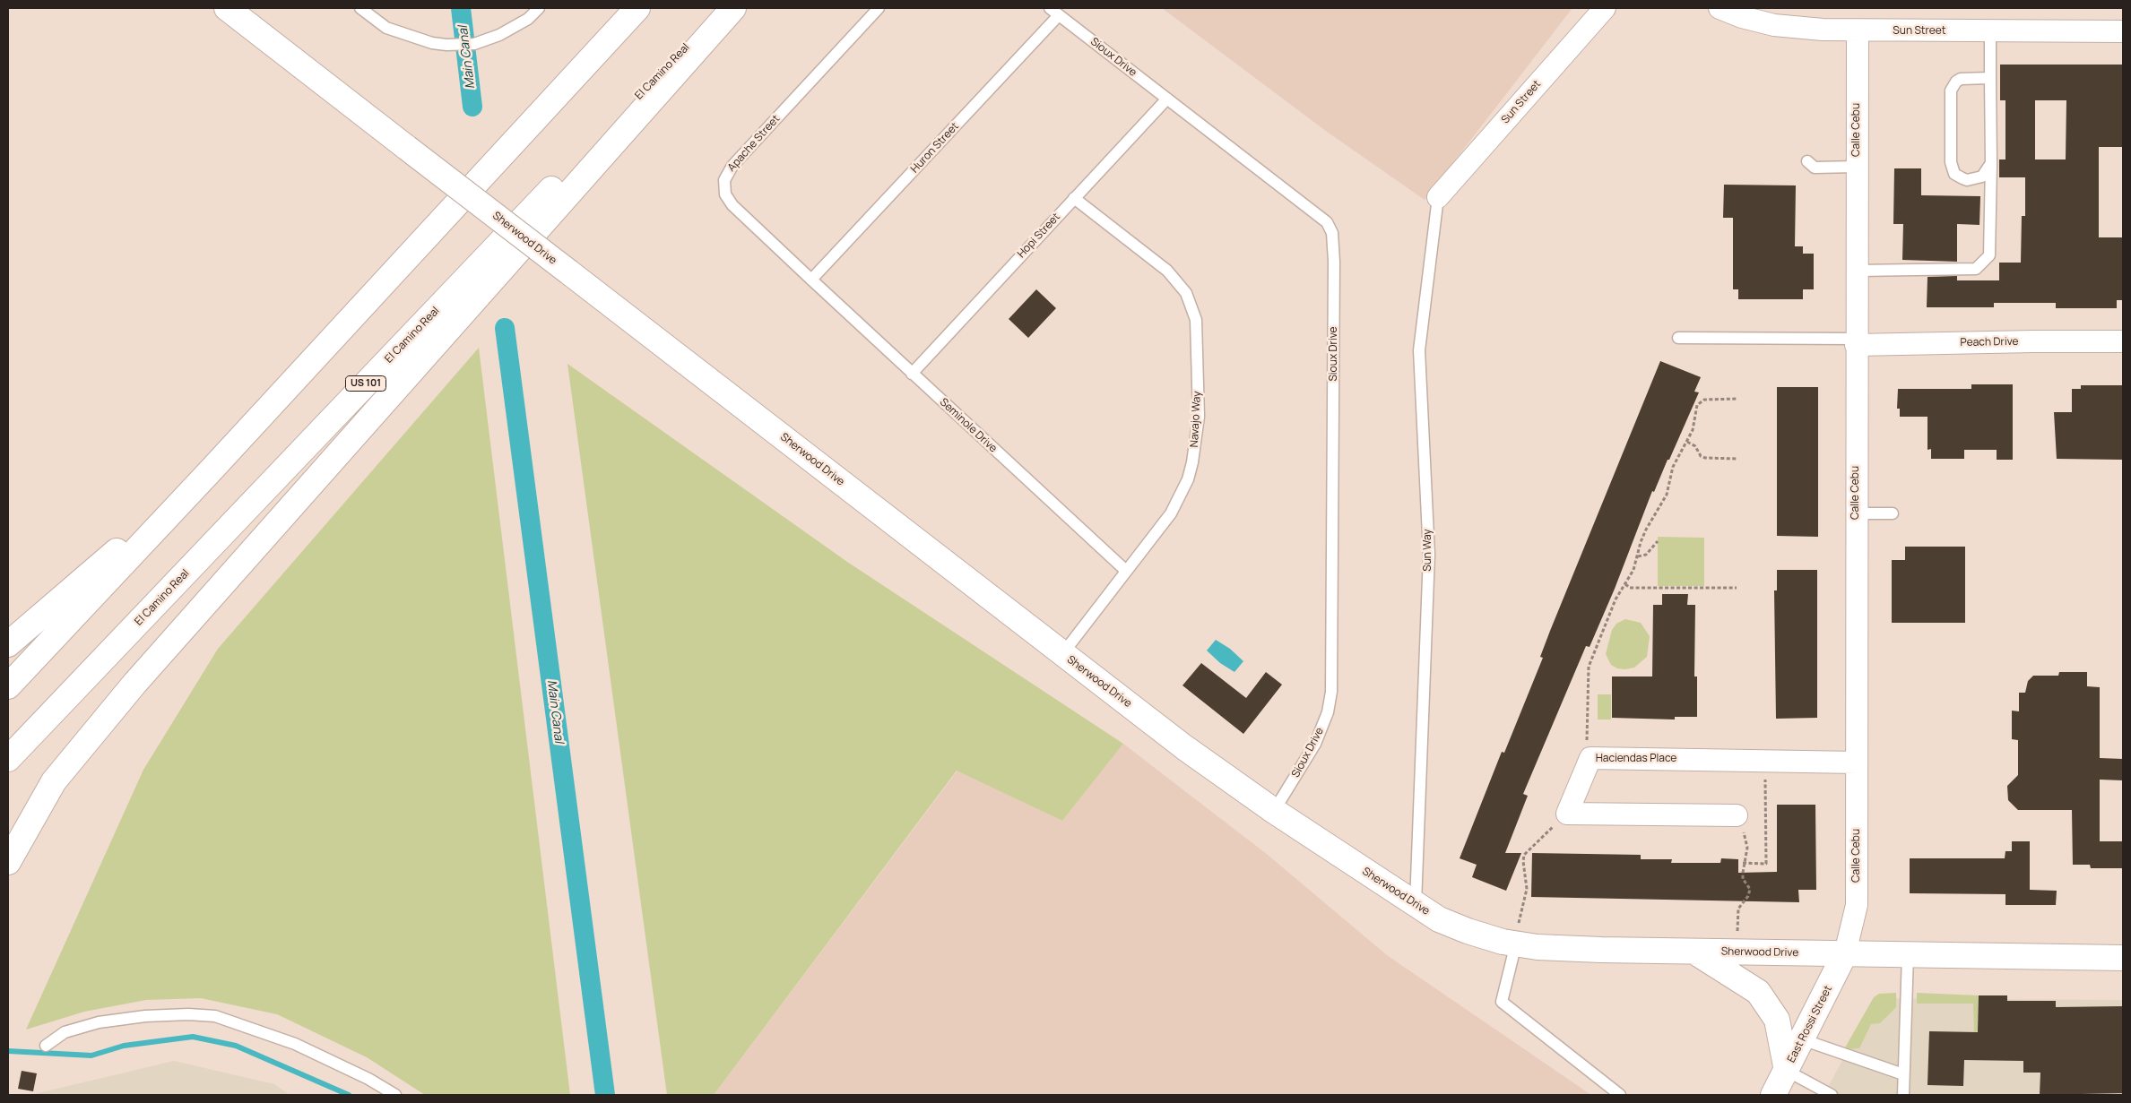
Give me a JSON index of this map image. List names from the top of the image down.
{
  "streets": {
    "main road": [
      "El Camino Real",
      "Sherwood Drive",
      "US 101",
      "East Rossi Street"
    ],
    "street": [
      "Sun Street",
      "Calle Cebu",
      "Peach Drive",
      "Haciendas Place"
    ],
    "lane": [
      "Sioux Drive",
      "Apache Street",
      "Huron Street",
      "Hopi Street",
      "Navajo Way",
      "Seminole Drive",
      "Sun Way"
    ]
  },
  "crossings": [
    ["Sun Street", "Calle Cebu"],
    ["Sun Street", "Sun Way"],
    ["Sioux Drive", "Huron Street"],
    ["Sioux Drive", "Hopi Street"],
    ["Sioux Drive", "Sherwood Drive"],
    ["Calle Cebu", "Sherwood Drive"],
    ["Calle Cebu", "Peach Drive"],
    ["Calle Cebu", "Haciendas Place"],
    ["Calle Cebu", "East Rossi Street"],
    ["Apache Street", "Huron Street"],
    ["Apache Street", "Seminole Drive"],
    ["Huron Street", "Seminole Drive"],
    ["Hopi Street", "Navajo Way"],
    ["Hopi Street", "Seminole Drive"],
    ["Sherwood Drive", "Navajo Way"],
    ["Sherwood Drive", "Sun Way"],
    ["Sherwood Drive", "East Rossi Street"],
    ["Navajo Way", "Seminole Drive"]
  ],
  "water": ["Main Canal"]
}
